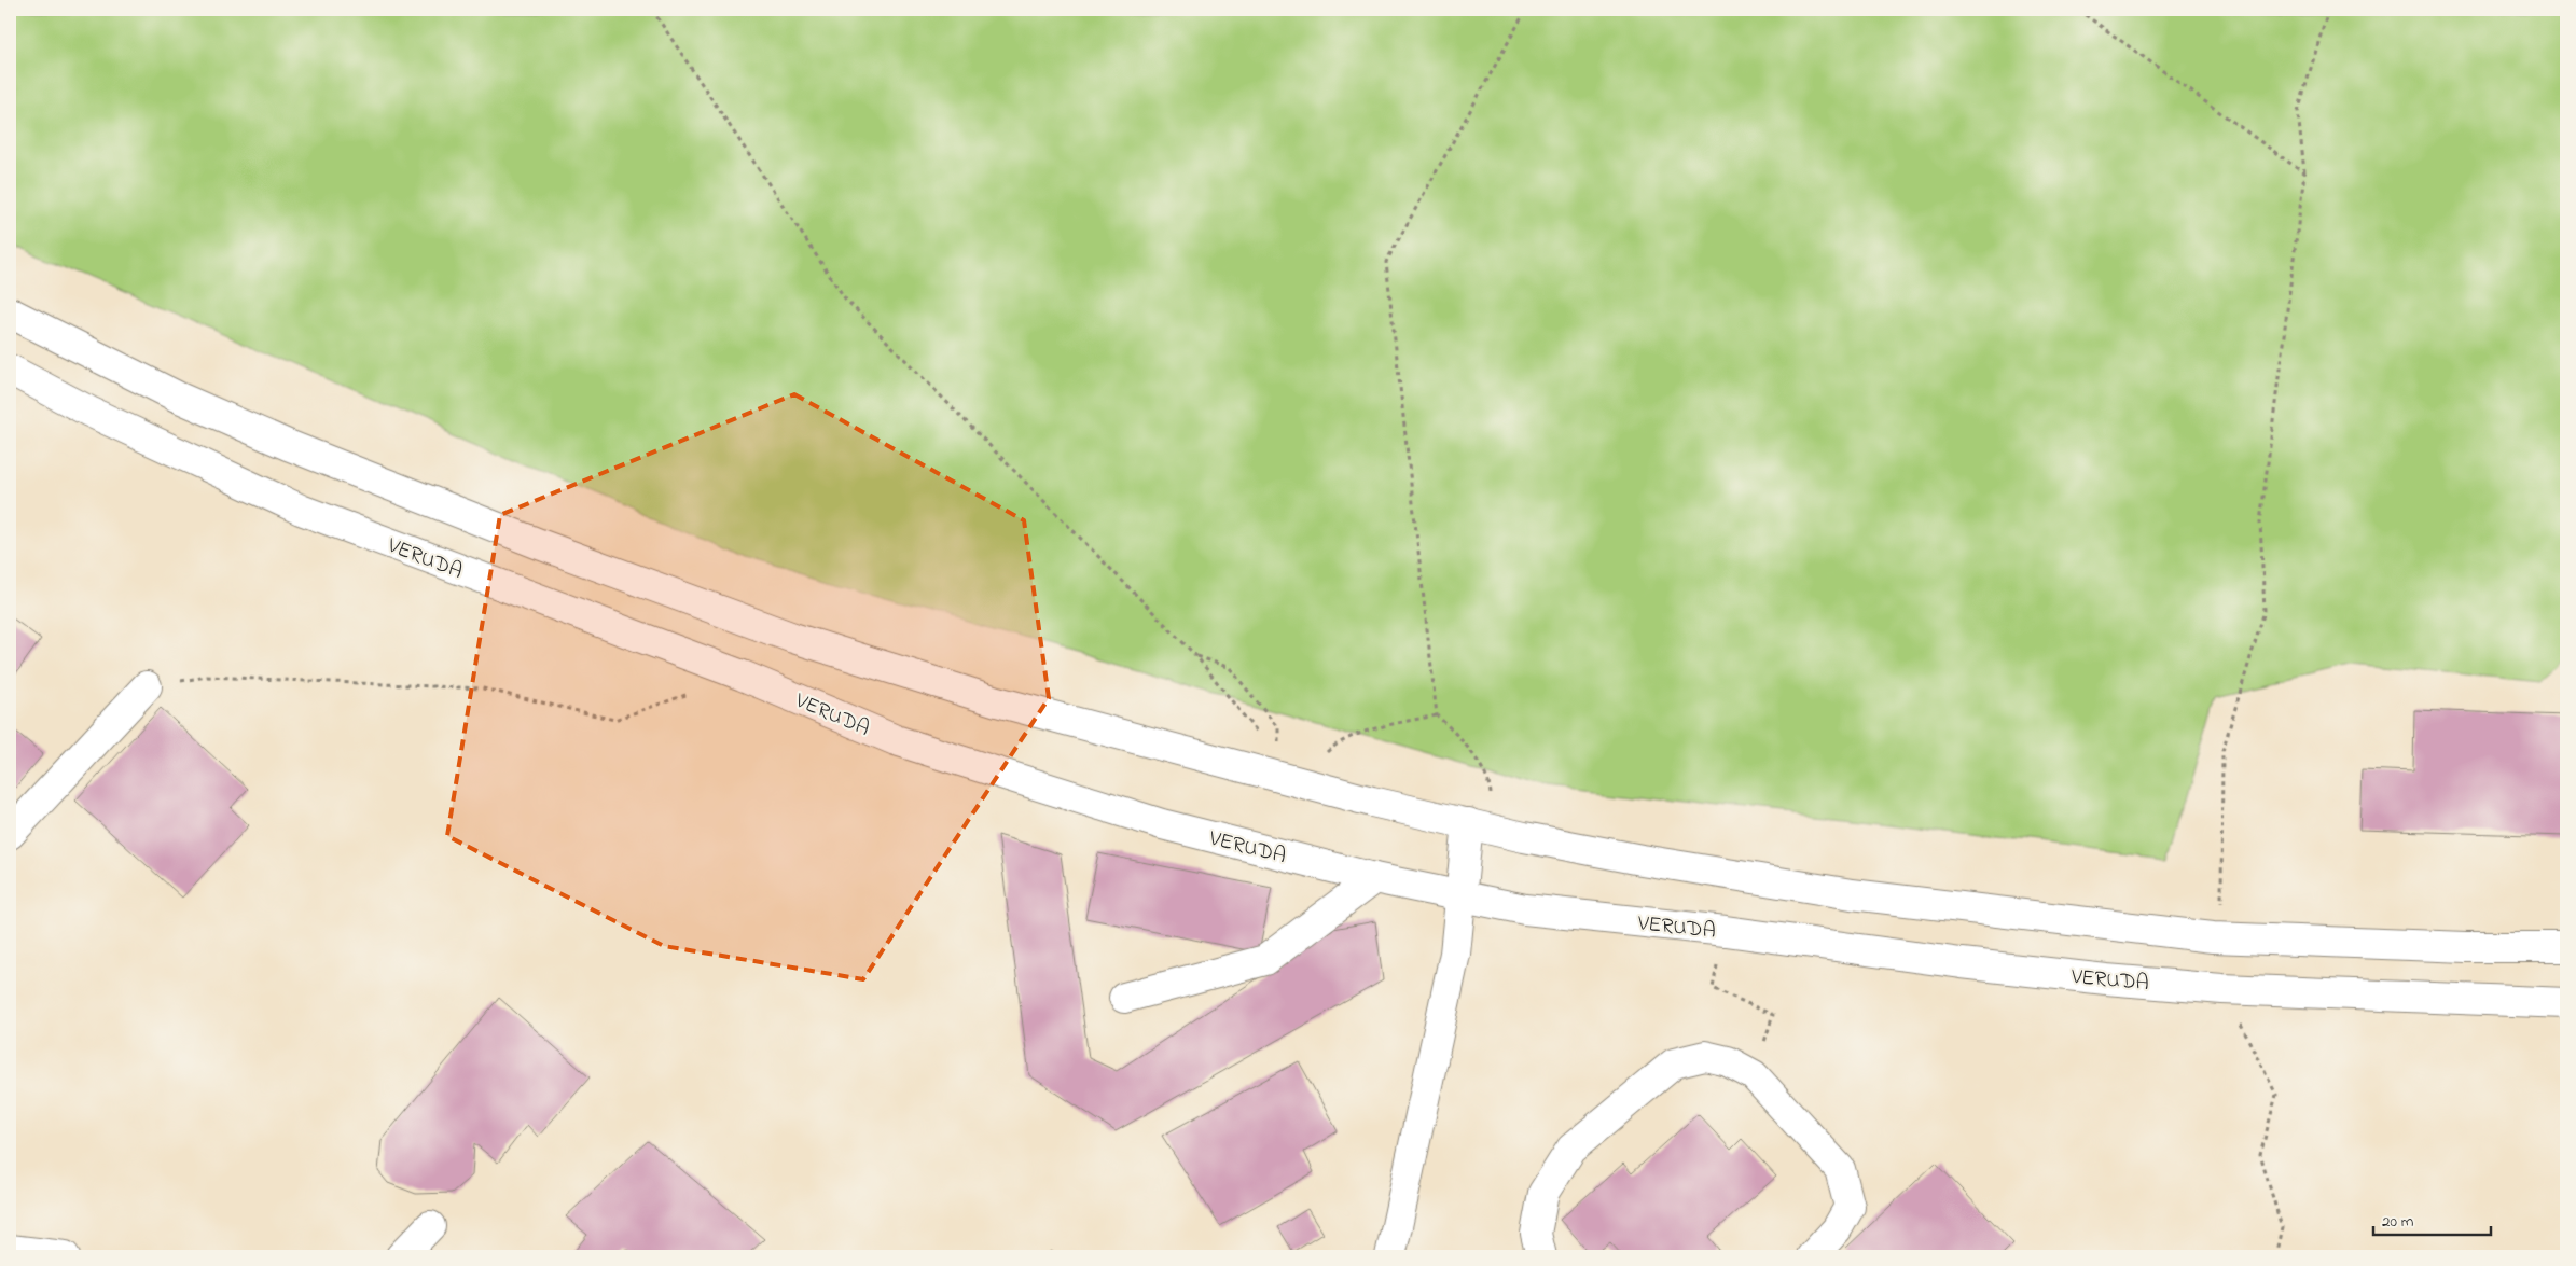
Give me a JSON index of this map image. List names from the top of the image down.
{
  "streets": {
    "main road": ["VERUDA"]
  },
  "scale_bar": "20 m"
}
